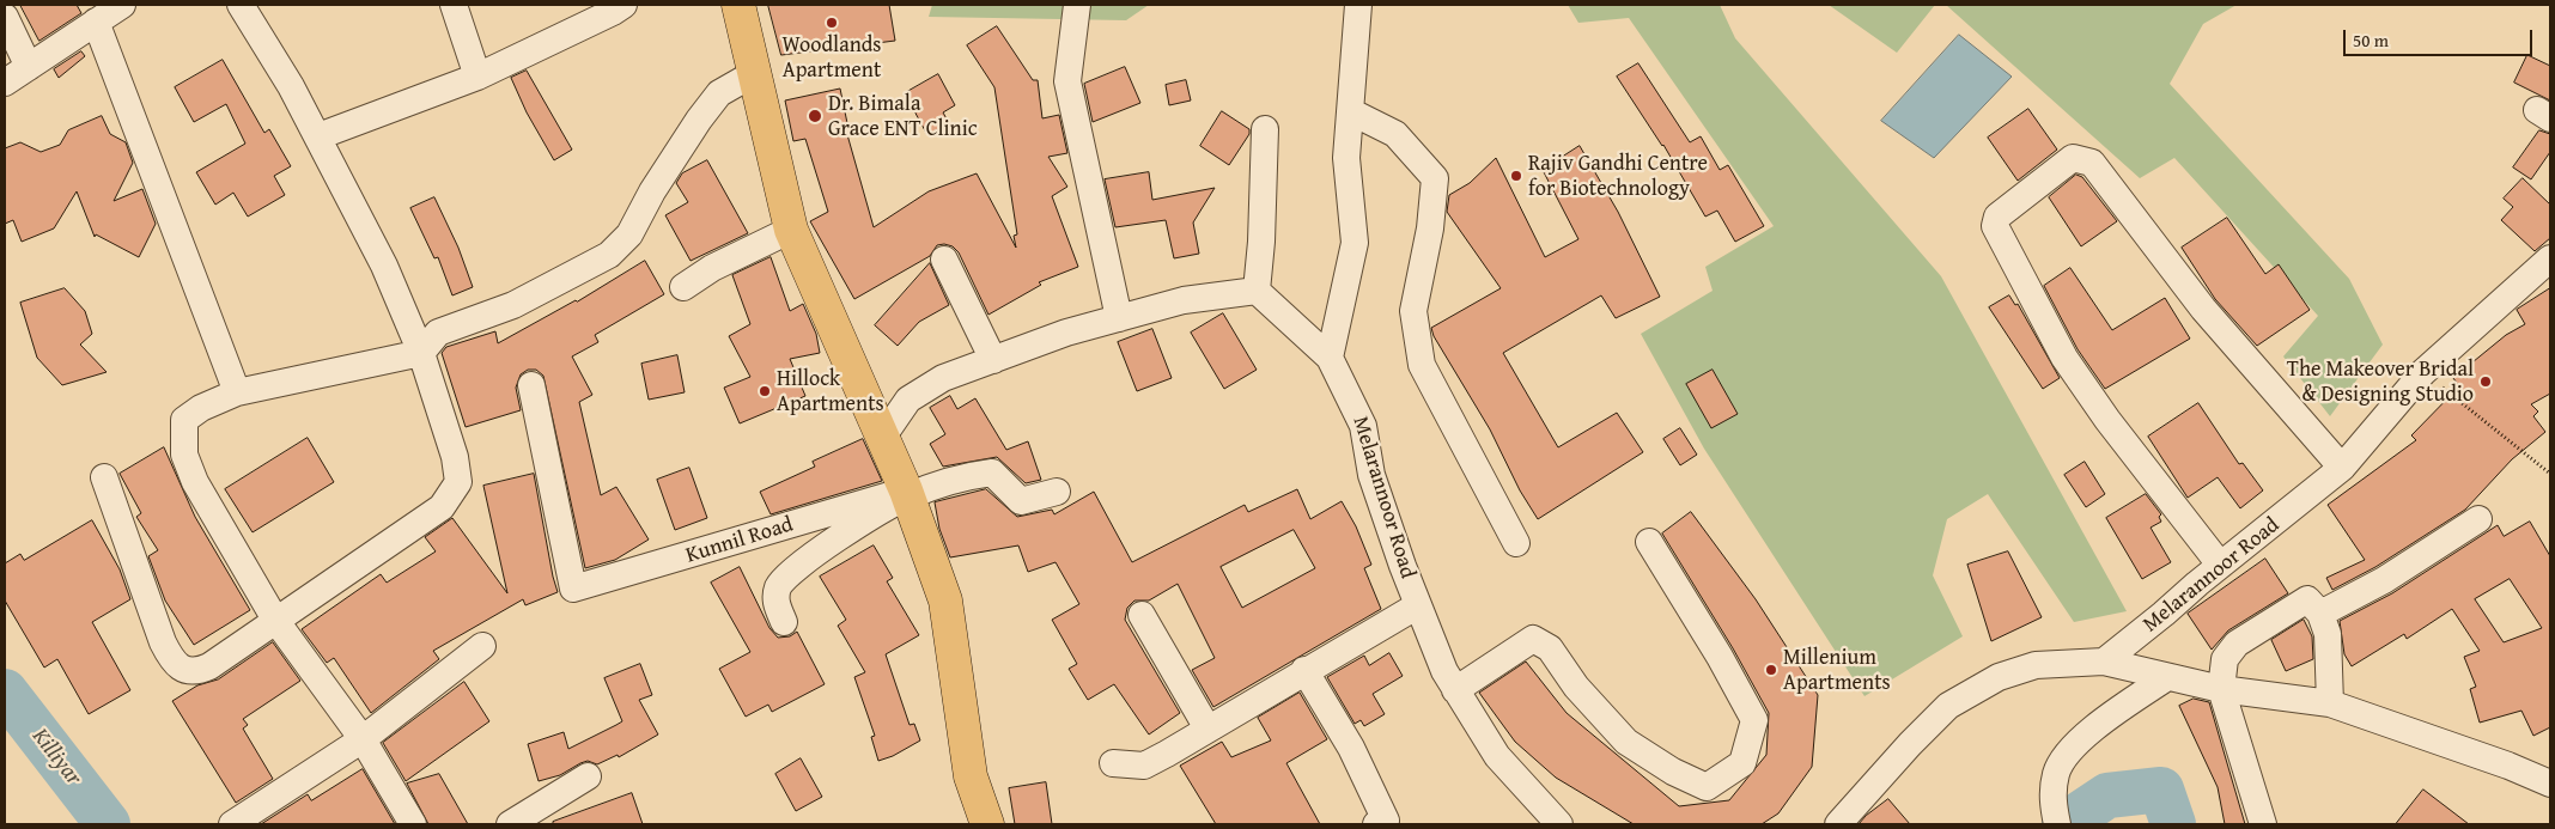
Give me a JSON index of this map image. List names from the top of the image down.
{
  "streets": {
    "street": ["Melarannoor Road", "Kunnil Road"]
  },
  "water": ["Killiyar"],
  "places": [
    "Woodlands Apartment",
    "Dr. Bimala Grace ENT Clinic",
    "Rajiv Gandhi Centre for Biotechnology",
    "The Makeover Bridal & Designing Studio",
    "Hillock Apartments",
    "Millenium Apartments"
  ],
  "scale_bar": "50 m"
}
